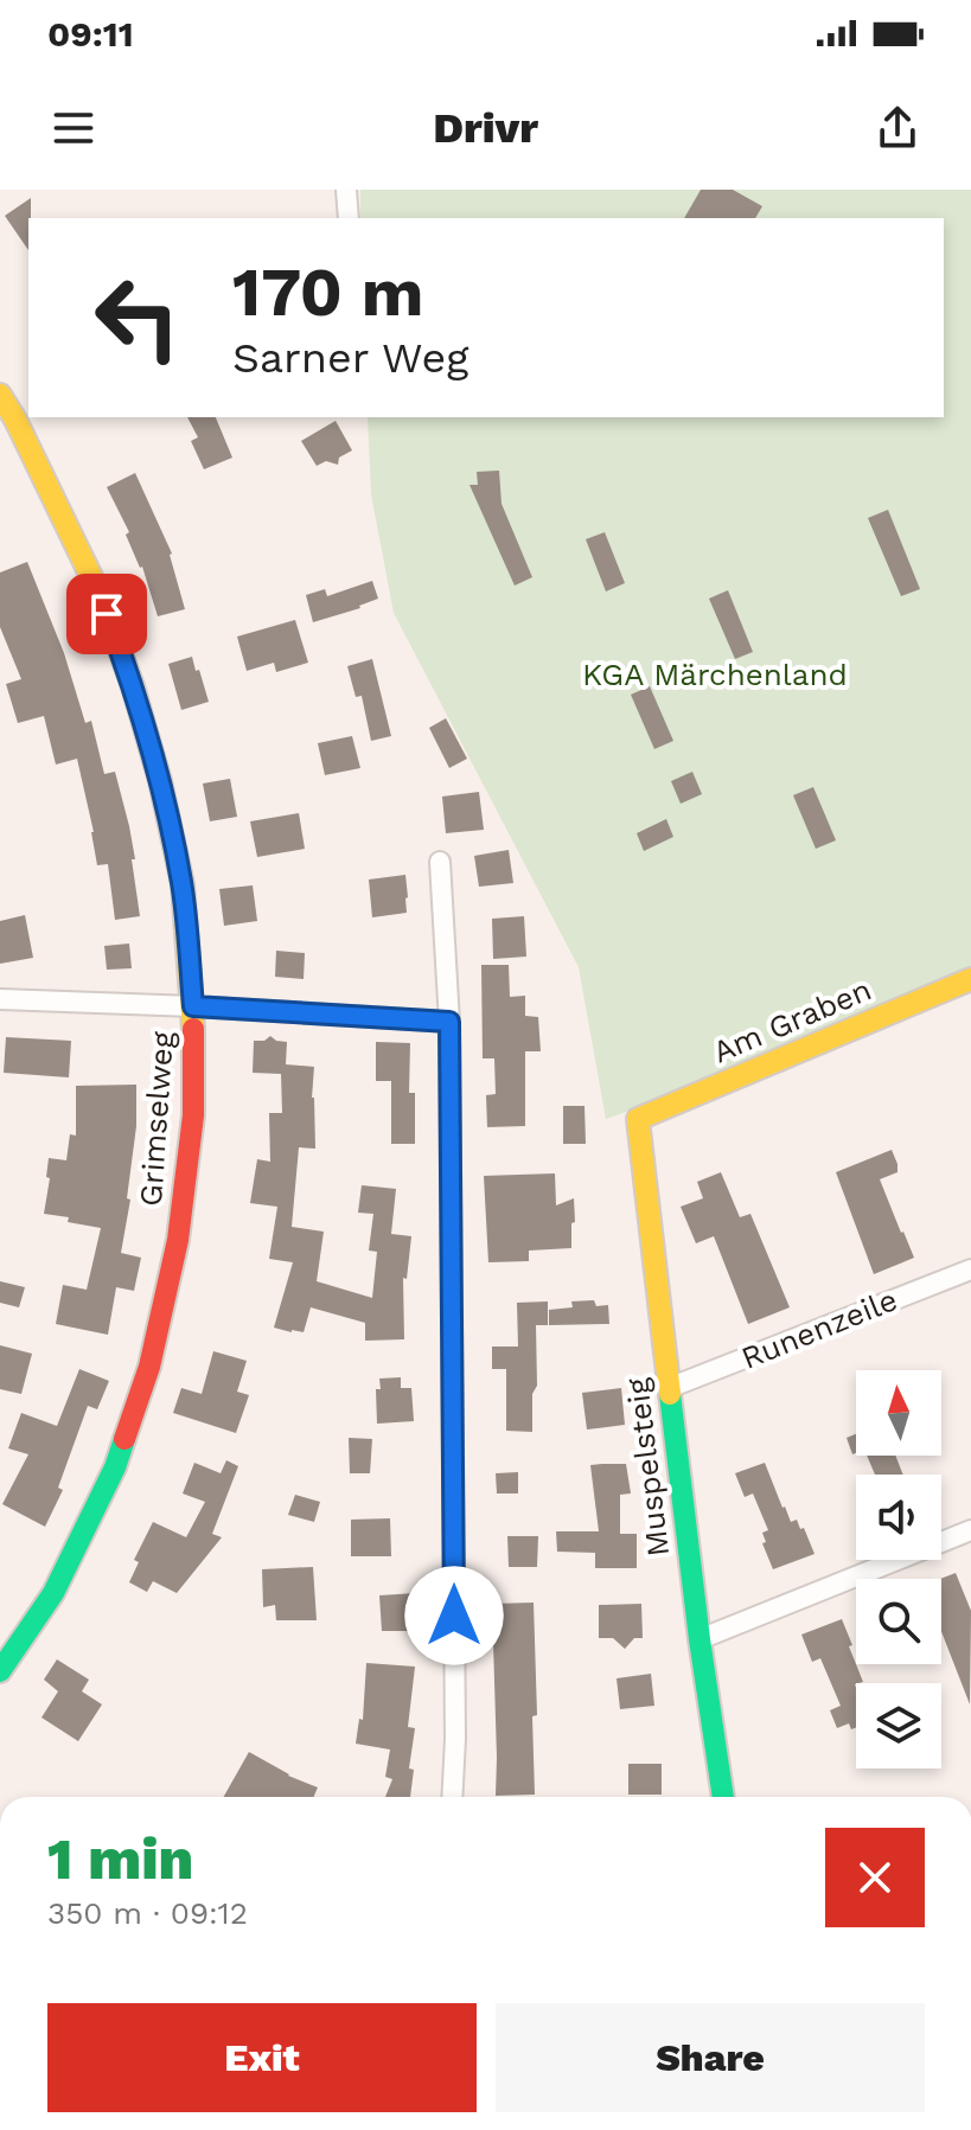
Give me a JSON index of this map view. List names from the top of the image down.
{
  "streets": {
    "street": [
      "Am Graben",
      "Grimselweg",
      "Runenzeile",
      "Muspelsteig"
    ]
  },
  "crossings": [
    ["Am Graben", "Muspelsteig"],
    ["Runenzeile", "Muspelsteig"]
  ],
  "parks": ["KGA Märchenland"],
  "north": "top",
  "page": {
    "status": "09:11",
    "header": "Drivr",
    "turn": ["170 m", "Sarner Weg"],
    "heading": ["1 min", "350 m · 09:12"],
    "buttons": ["Exit", "Share"]
  }
}
